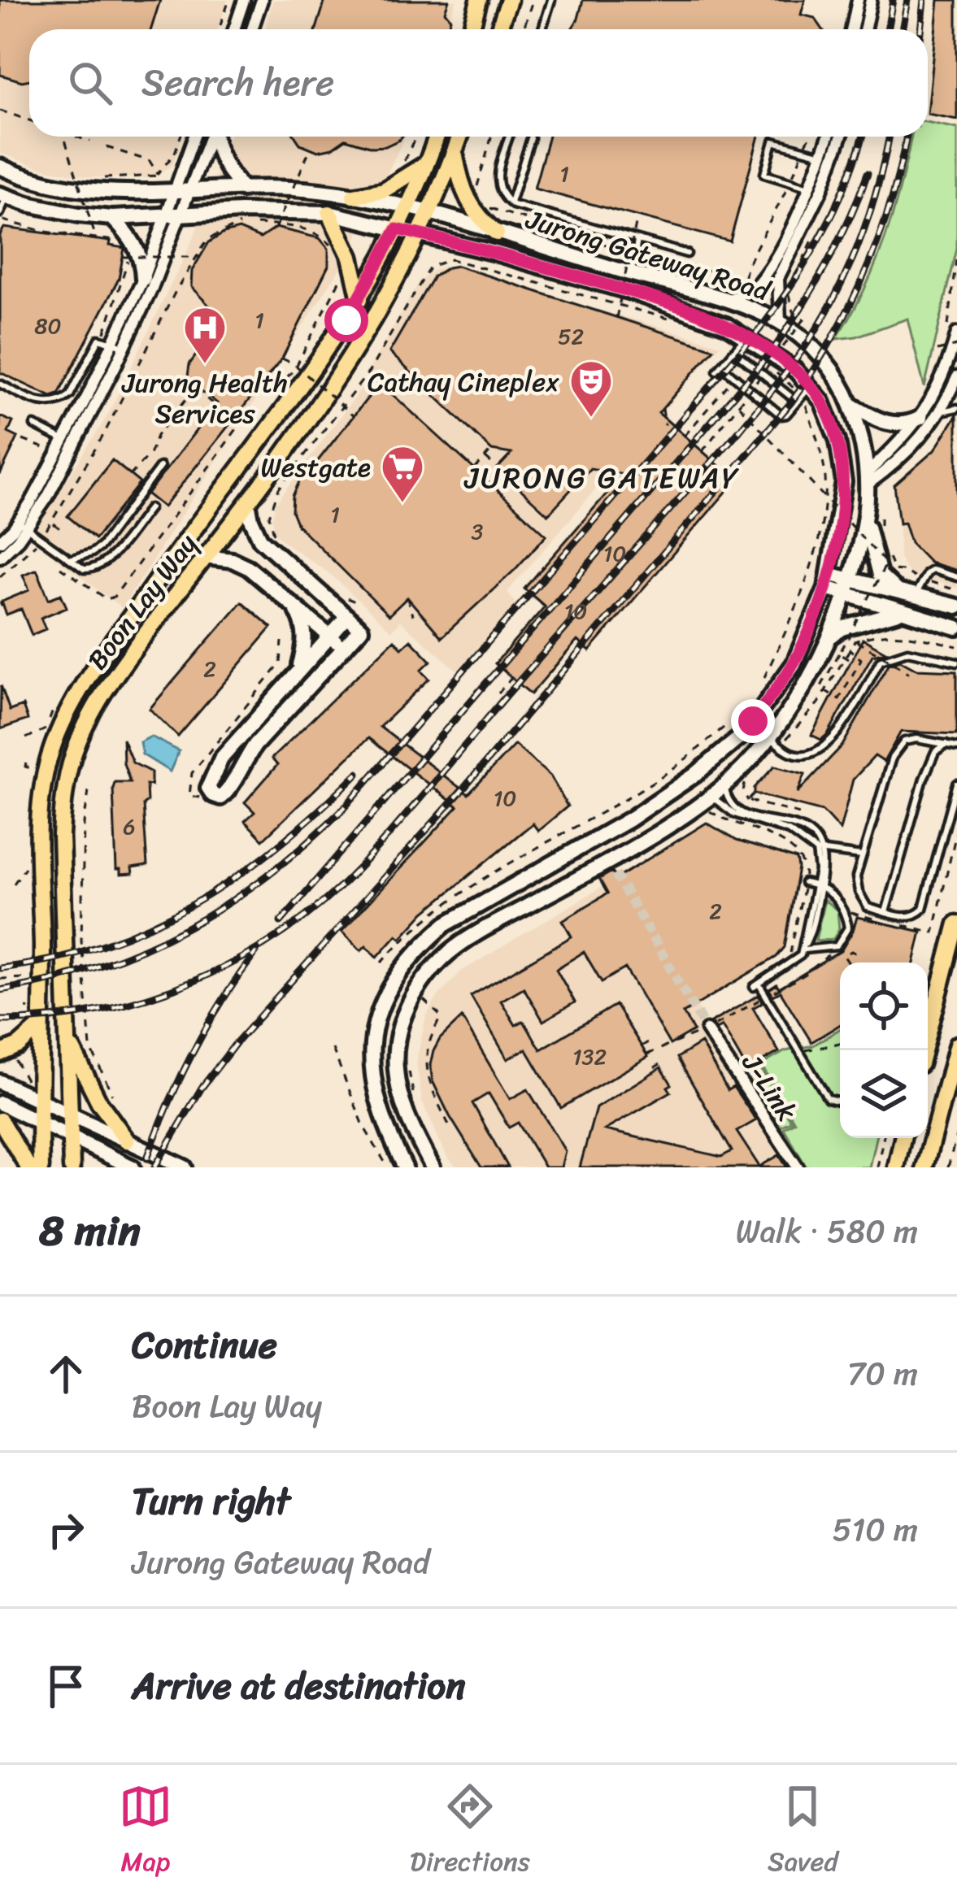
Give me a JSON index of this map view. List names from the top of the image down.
{
  "streets": {
    "main road": ["Jurong Gateway Road", "Boon Lay Way"],
    "street": ["J-Link"]
  },
  "crossings": [
    ["Jurong Gateway Road", "Boon Lay Way"]
  ],
  "districts": ["JURONG GATEWAY"],
  "places": {
    "hospital": ["Jurong Health Services"],
    "theatre": ["Cathay Cineplex"],
    "supermarket": ["Westgate"]
  },
  "house_numbers": [
    "1",
    "1",
    "80",
    "52",
    "1",
    "3",
    "10",
    "10",
    "2",
    "10",
    "6",
    "2",
    "132"
  ],
  "page": {
    "search": "Search here",
    "heading": ["8 min", "Walk · 580 m"],
    "list": [
      ["Continue", "Boon Lay Way", "70 m"],
      ["Turn right", "Jurong Gateway Road", "510 m"],
      "Arrive at destination"
    ],
    "nav": ["Map", "Directions", "Saved"]
  }
}
